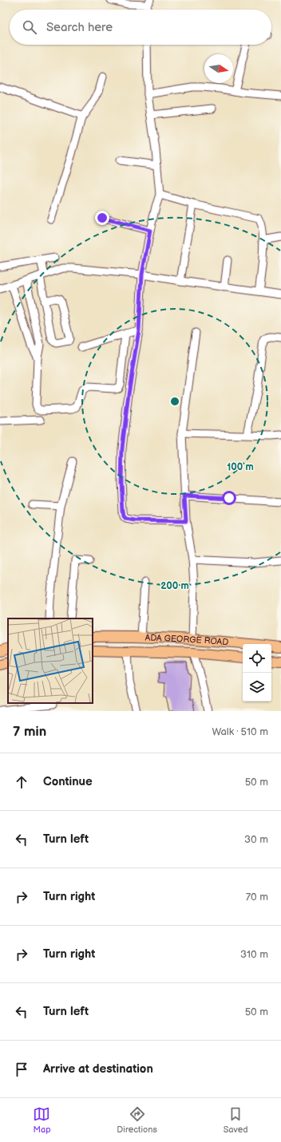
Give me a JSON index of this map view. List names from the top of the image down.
{
  "streets": {
    "main road": ["ADA GEORGE ROAD"]
  },
  "north": "right",
  "page": {
    "search": "Search here",
    "heading": ["7 min", "Walk · 510 m"],
    "list": [
      ["Continue", "50 m"],
      ["Turn left", "30 m"],
      ["Turn right", "70 m"],
      ["Turn right", "310 m"],
      ["Turn left", "50 m"],
      "Arrive at destination"
    ],
    "nav": ["Map", "Directions", "Saved"]
  },
  "rings": ["100 m", "200 m"]
}
